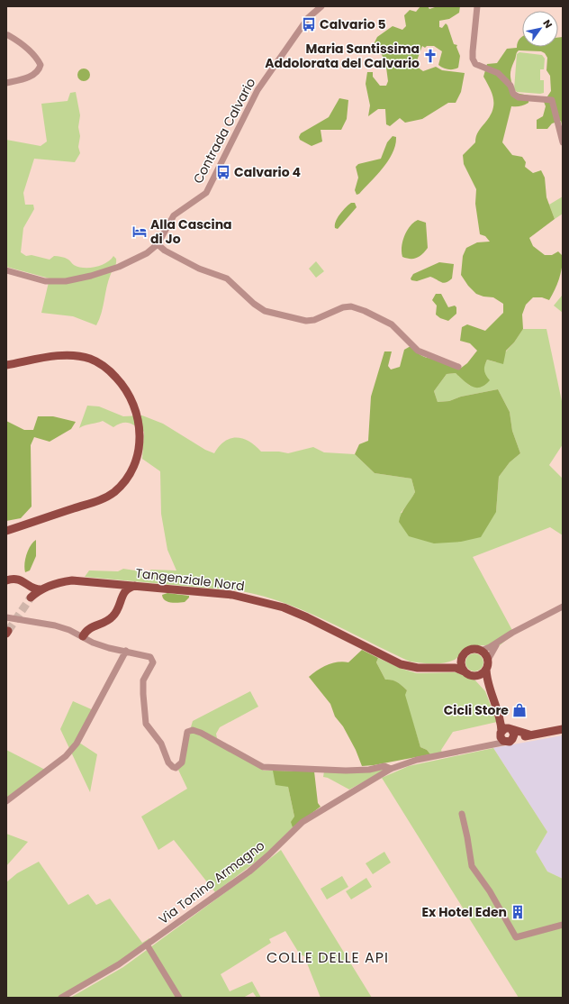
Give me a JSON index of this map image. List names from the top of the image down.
{
  "streets": {
    "main road": ["Tangenziale Nord"],
    "street": ["Contrada Calvario", "Via Tonino Armagno"]
  },
  "districts": ["COLLE DELLE API"],
  "places": {
    "bus stop": ["Calvario 5", "Calvario 4"],
    "church": ["Maria Santissima Addolorata del Calvario"],
    "hotel": ["Alla Cascina di Jo"],
    "shop": ["Cicli Store"],
    "building": ["Ex Hotel Eden"]
  },
  "north": "top right"
}
